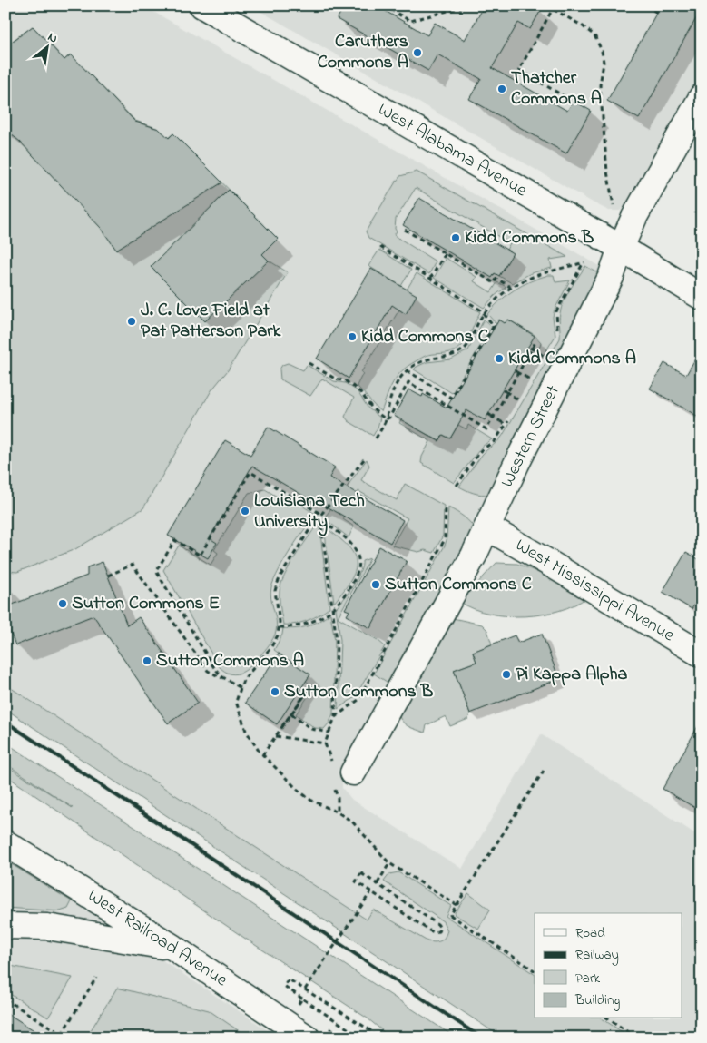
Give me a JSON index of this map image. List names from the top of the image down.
{
  "streets": {
    "street": [
      "West Alabama Avenue",
      "Western Street",
      "West Mississippi Avenue",
      "West Railroad Avenue"
    ]
  },
  "crossings": [
    ["West Alabama Avenue", "Western Street"],
    ["Western Street", "West Mississippi Avenue"]
  ],
  "places": [
    "Caruthers Commons A",
    "Thatcher Commons A",
    "Kidd Commons B",
    "J. C. Love Field at Pat Patterson Park",
    "Kidd Commons C",
    "Kidd Commons A",
    "Louisiana Tech University",
    "Sutton Commons C",
    "Sutton Commons E",
    "Sutton Commons A",
    "Pi Kappa Alpha",
    "Sutton Commons B"
  ],
  "legend": [
    "Road",
    "Railway",
    "Park",
    "Building"
  ],
  "north": "top right"
}
